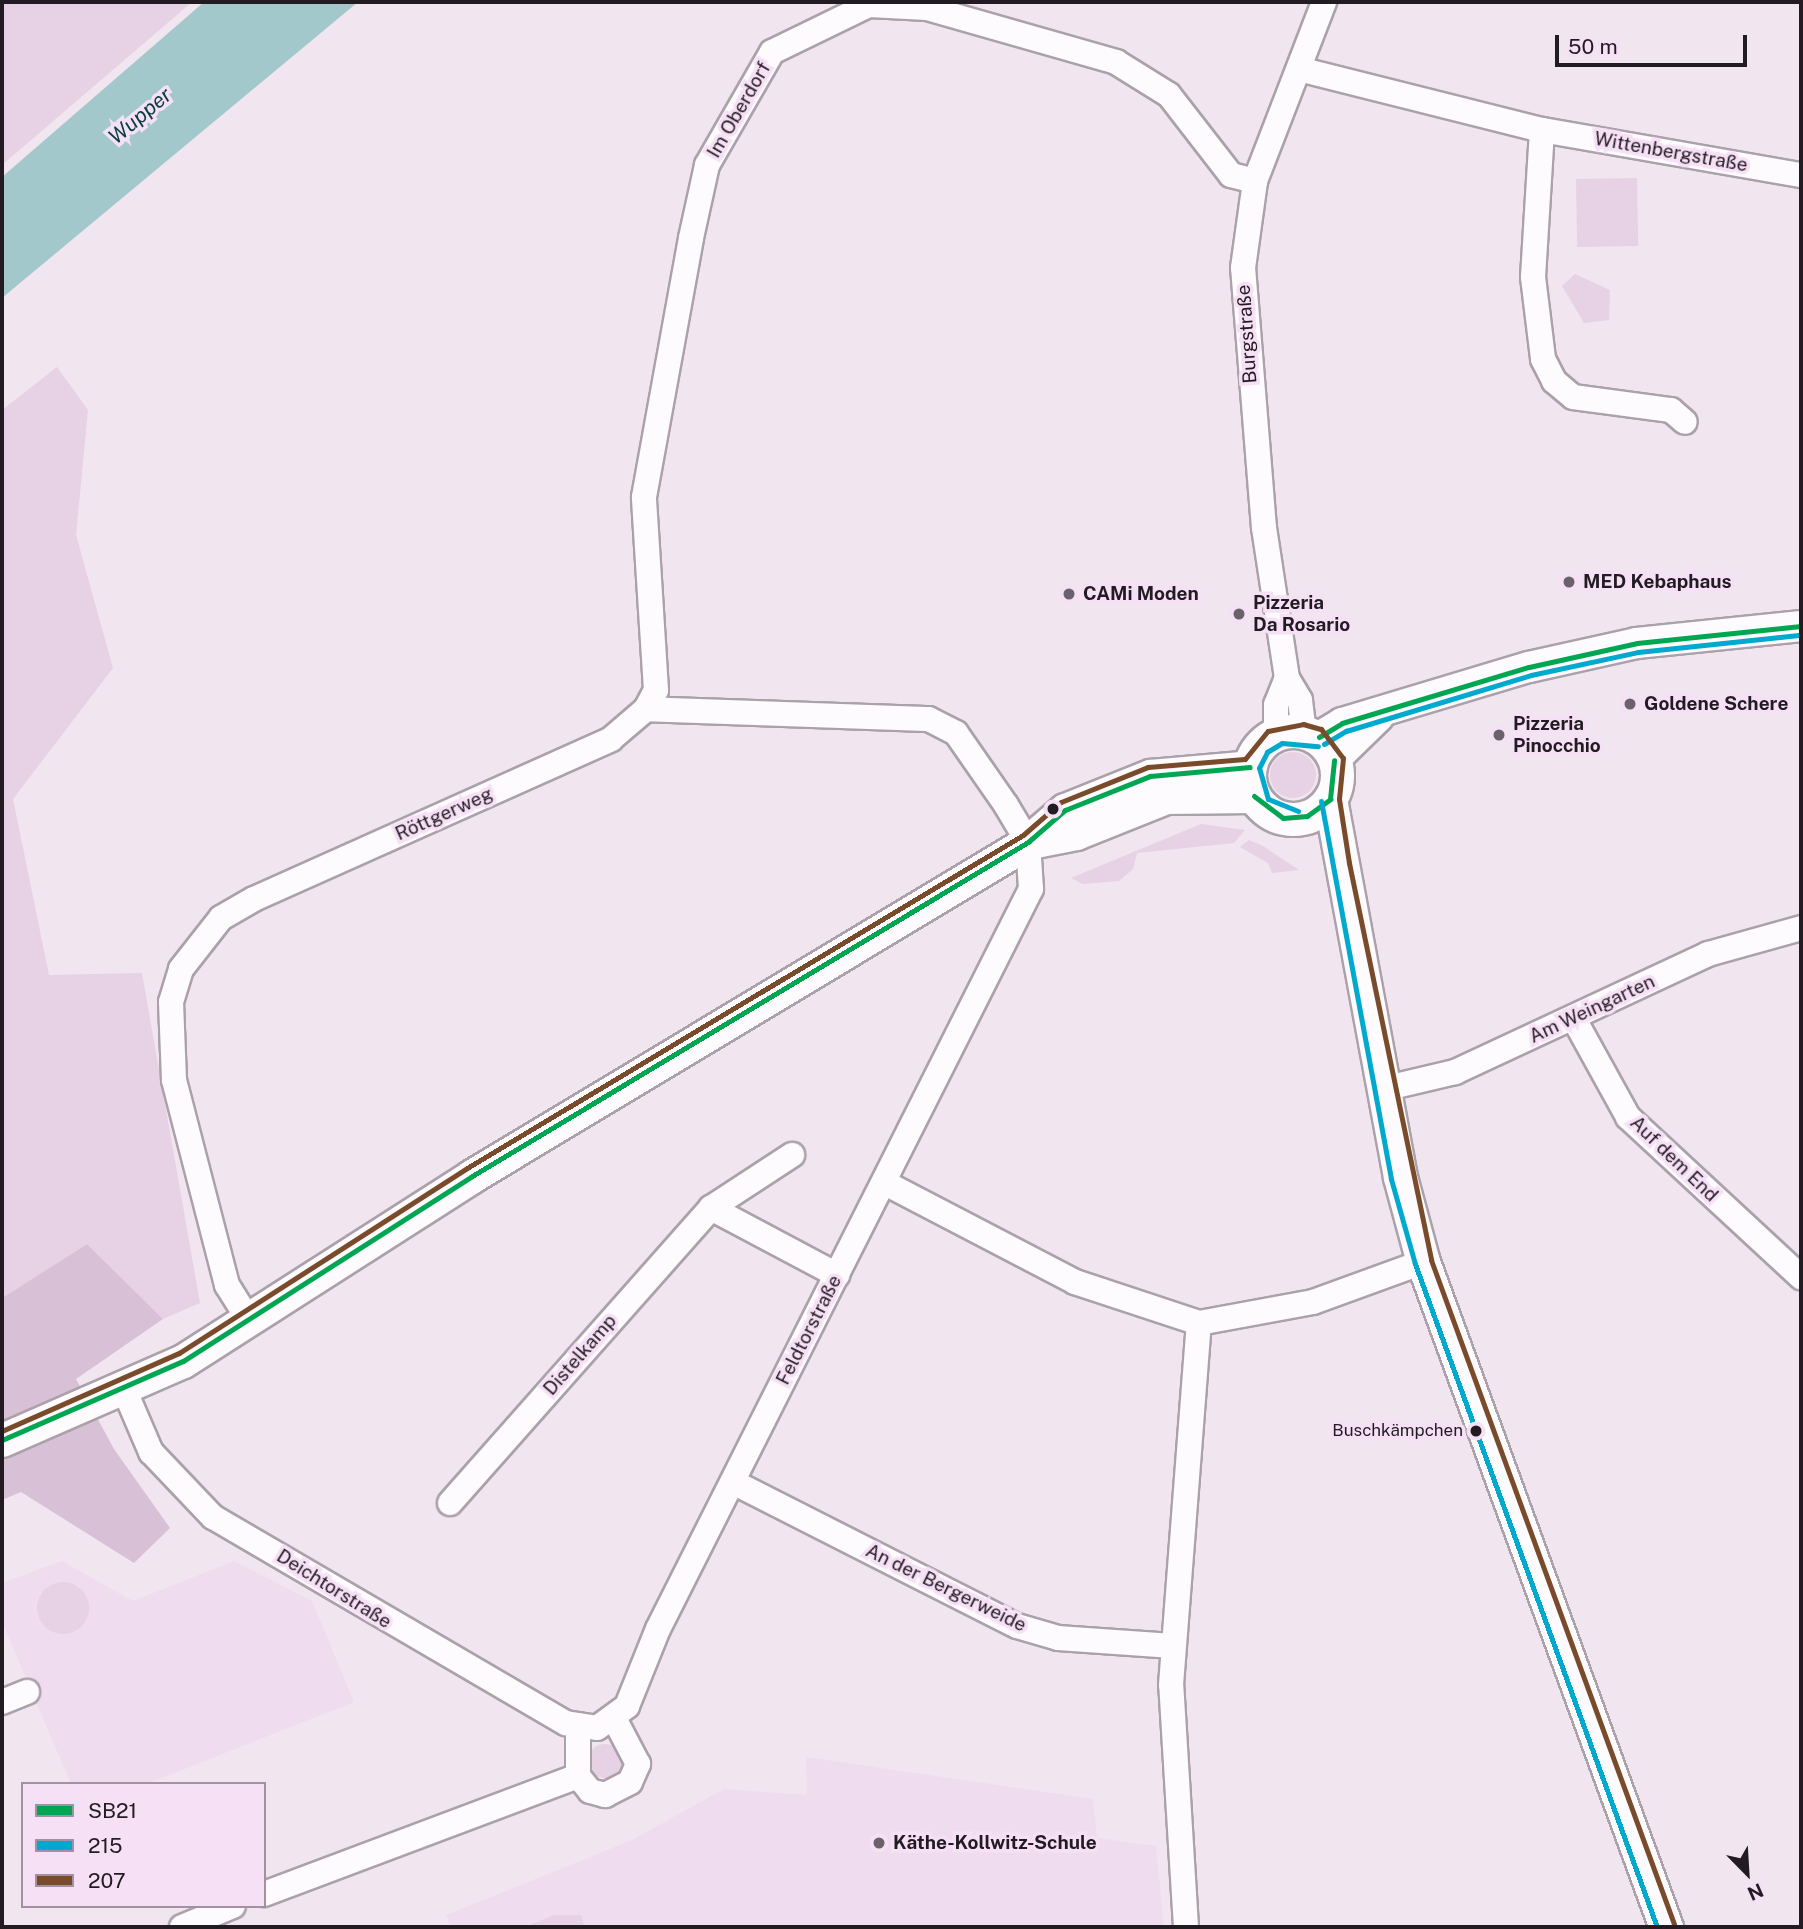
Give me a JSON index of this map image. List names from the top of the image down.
{
  "streets": {
    "street": [
      "Im Oberdorf",
      "Wittenbergstraße",
      "Burgstraße",
      "Röttgerweg",
      "Am Weingarten",
      "Auf dem End",
      "Feldtorstraße",
      "Distelkamp",
      "An der Bergerweide",
      "Deichtorstraße"
    ]
  },
  "crossings": [
    ["Im Oberdorf", "Burgstraße"],
    ["Im Oberdorf", "Röttgerweg"],
    ["Wittenbergstraße", "Burgstraße"],
    ["Am Weingarten", "Auf dem End"],
    ["Feldtorstraße", "An der Bergerweide"],
    ["Feldtorstraße", "Deichtorstraße"]
  ],
  "water": ["Wupper"],
  "places": [
    "MED Kebaphaus",
    "CAMi Moden",
    "Pizzeria Da Rosario",
    "Goldene Schere",
    "Pizzeria Pinocchio",
    "Buschkämpchen",
    "Käthe-Kollwitz-Schule"
  ],
  "lines": ["transit line SB21", "transit line 215", "transit line 207"],
  "legend": ["SB21", "215", "207"],
  "scale_bar": "50 m",
  "north": "bottom right"
}
